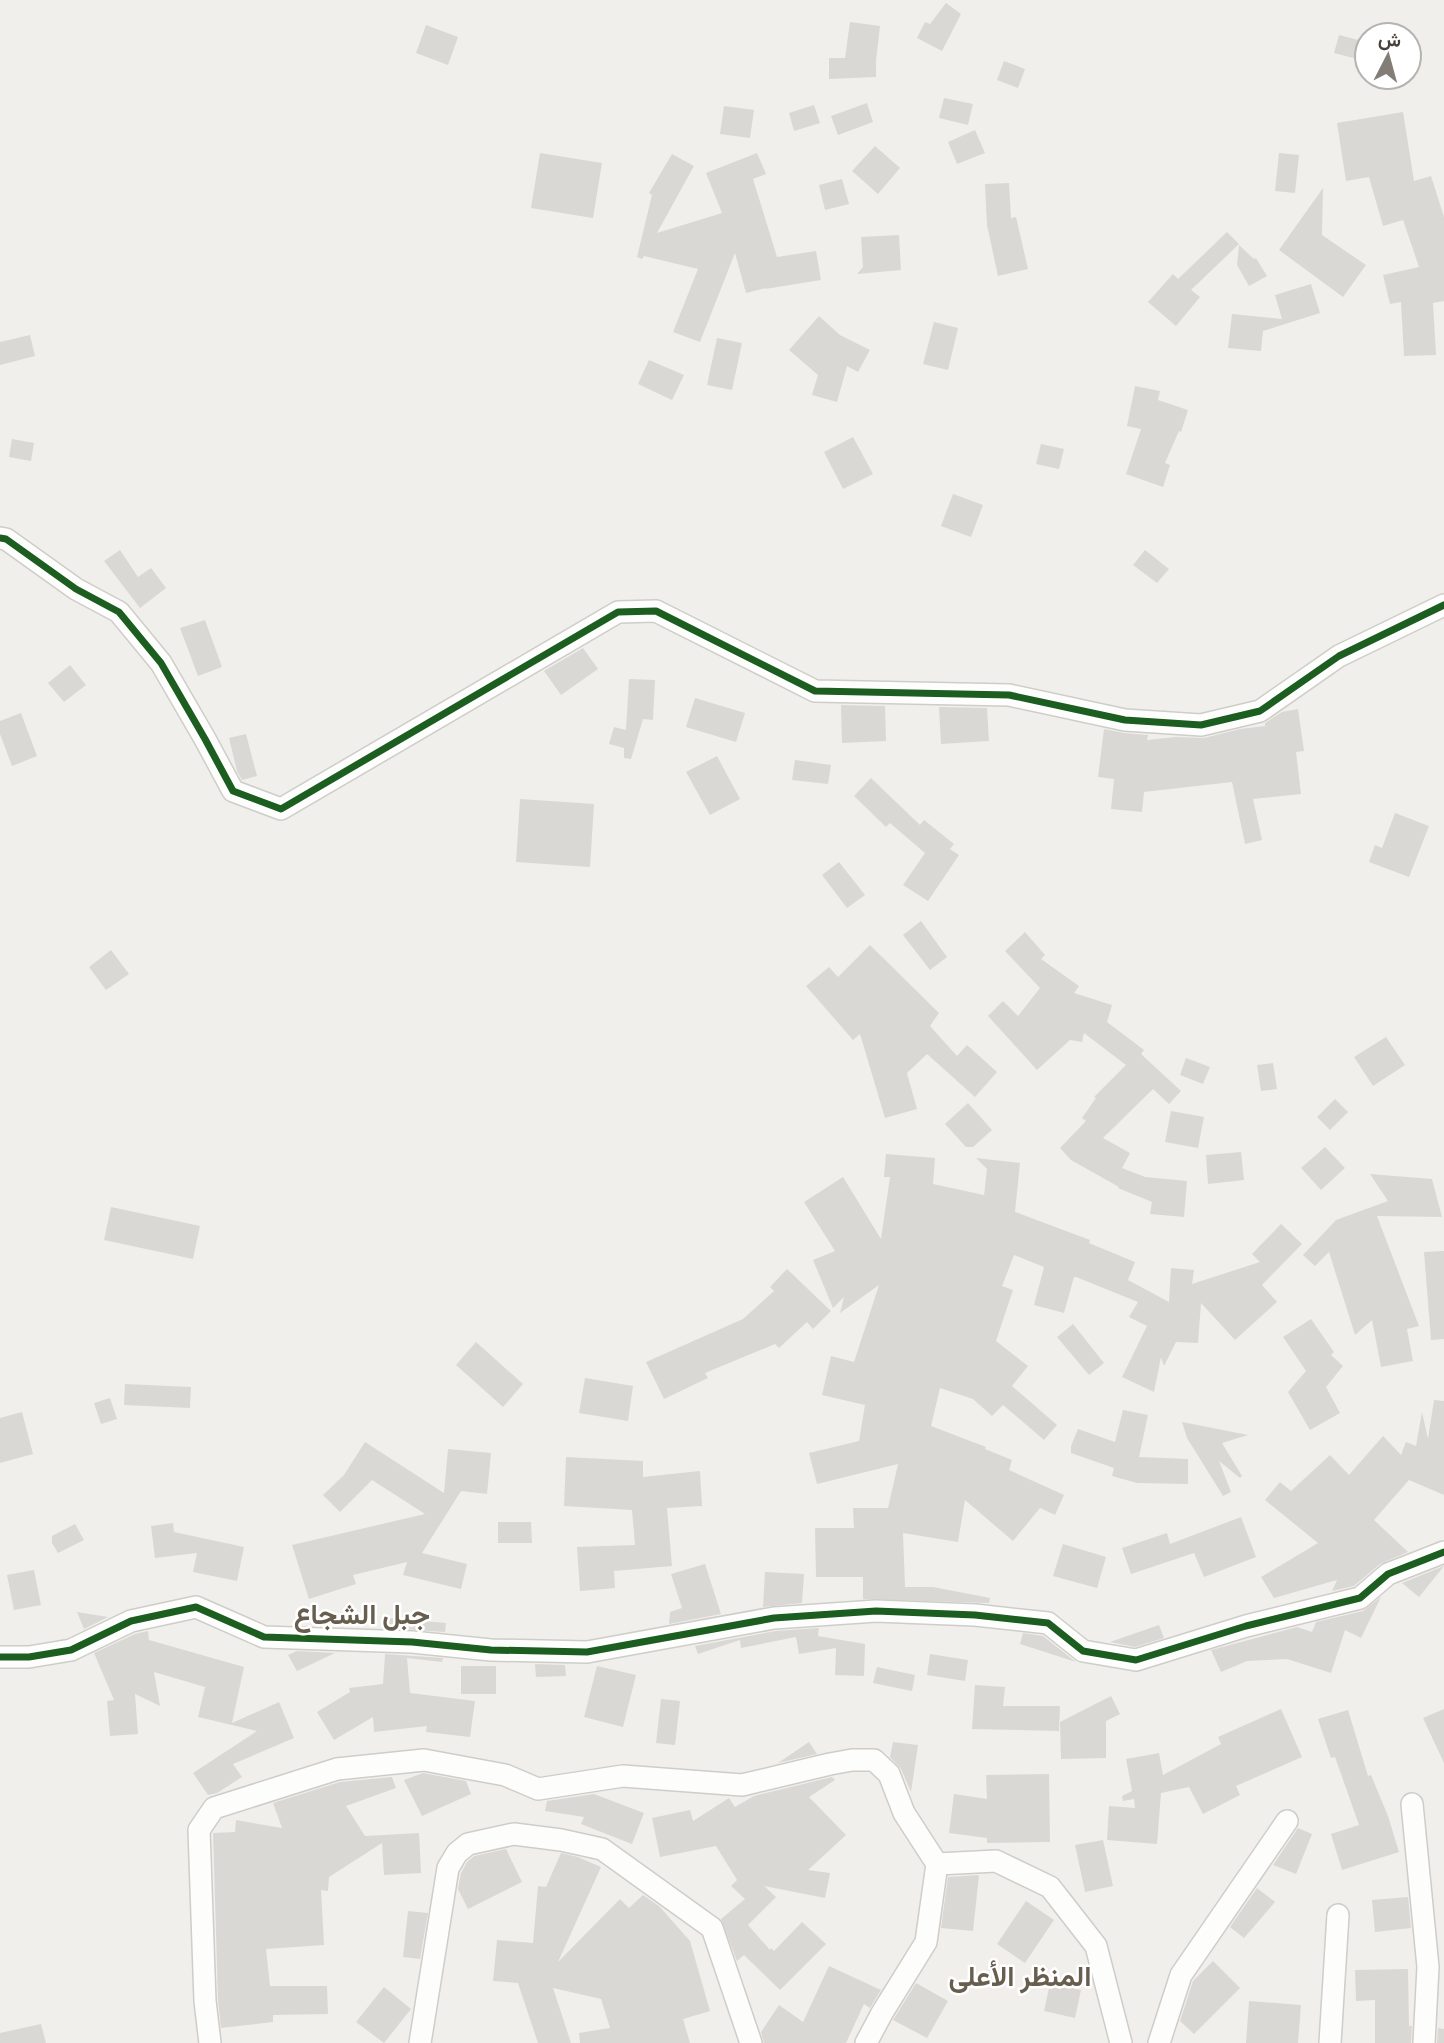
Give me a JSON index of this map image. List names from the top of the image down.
{
  "districts": ["جبل الشجاع", "المنظر الأعلى"],
  "north": "top"
}
